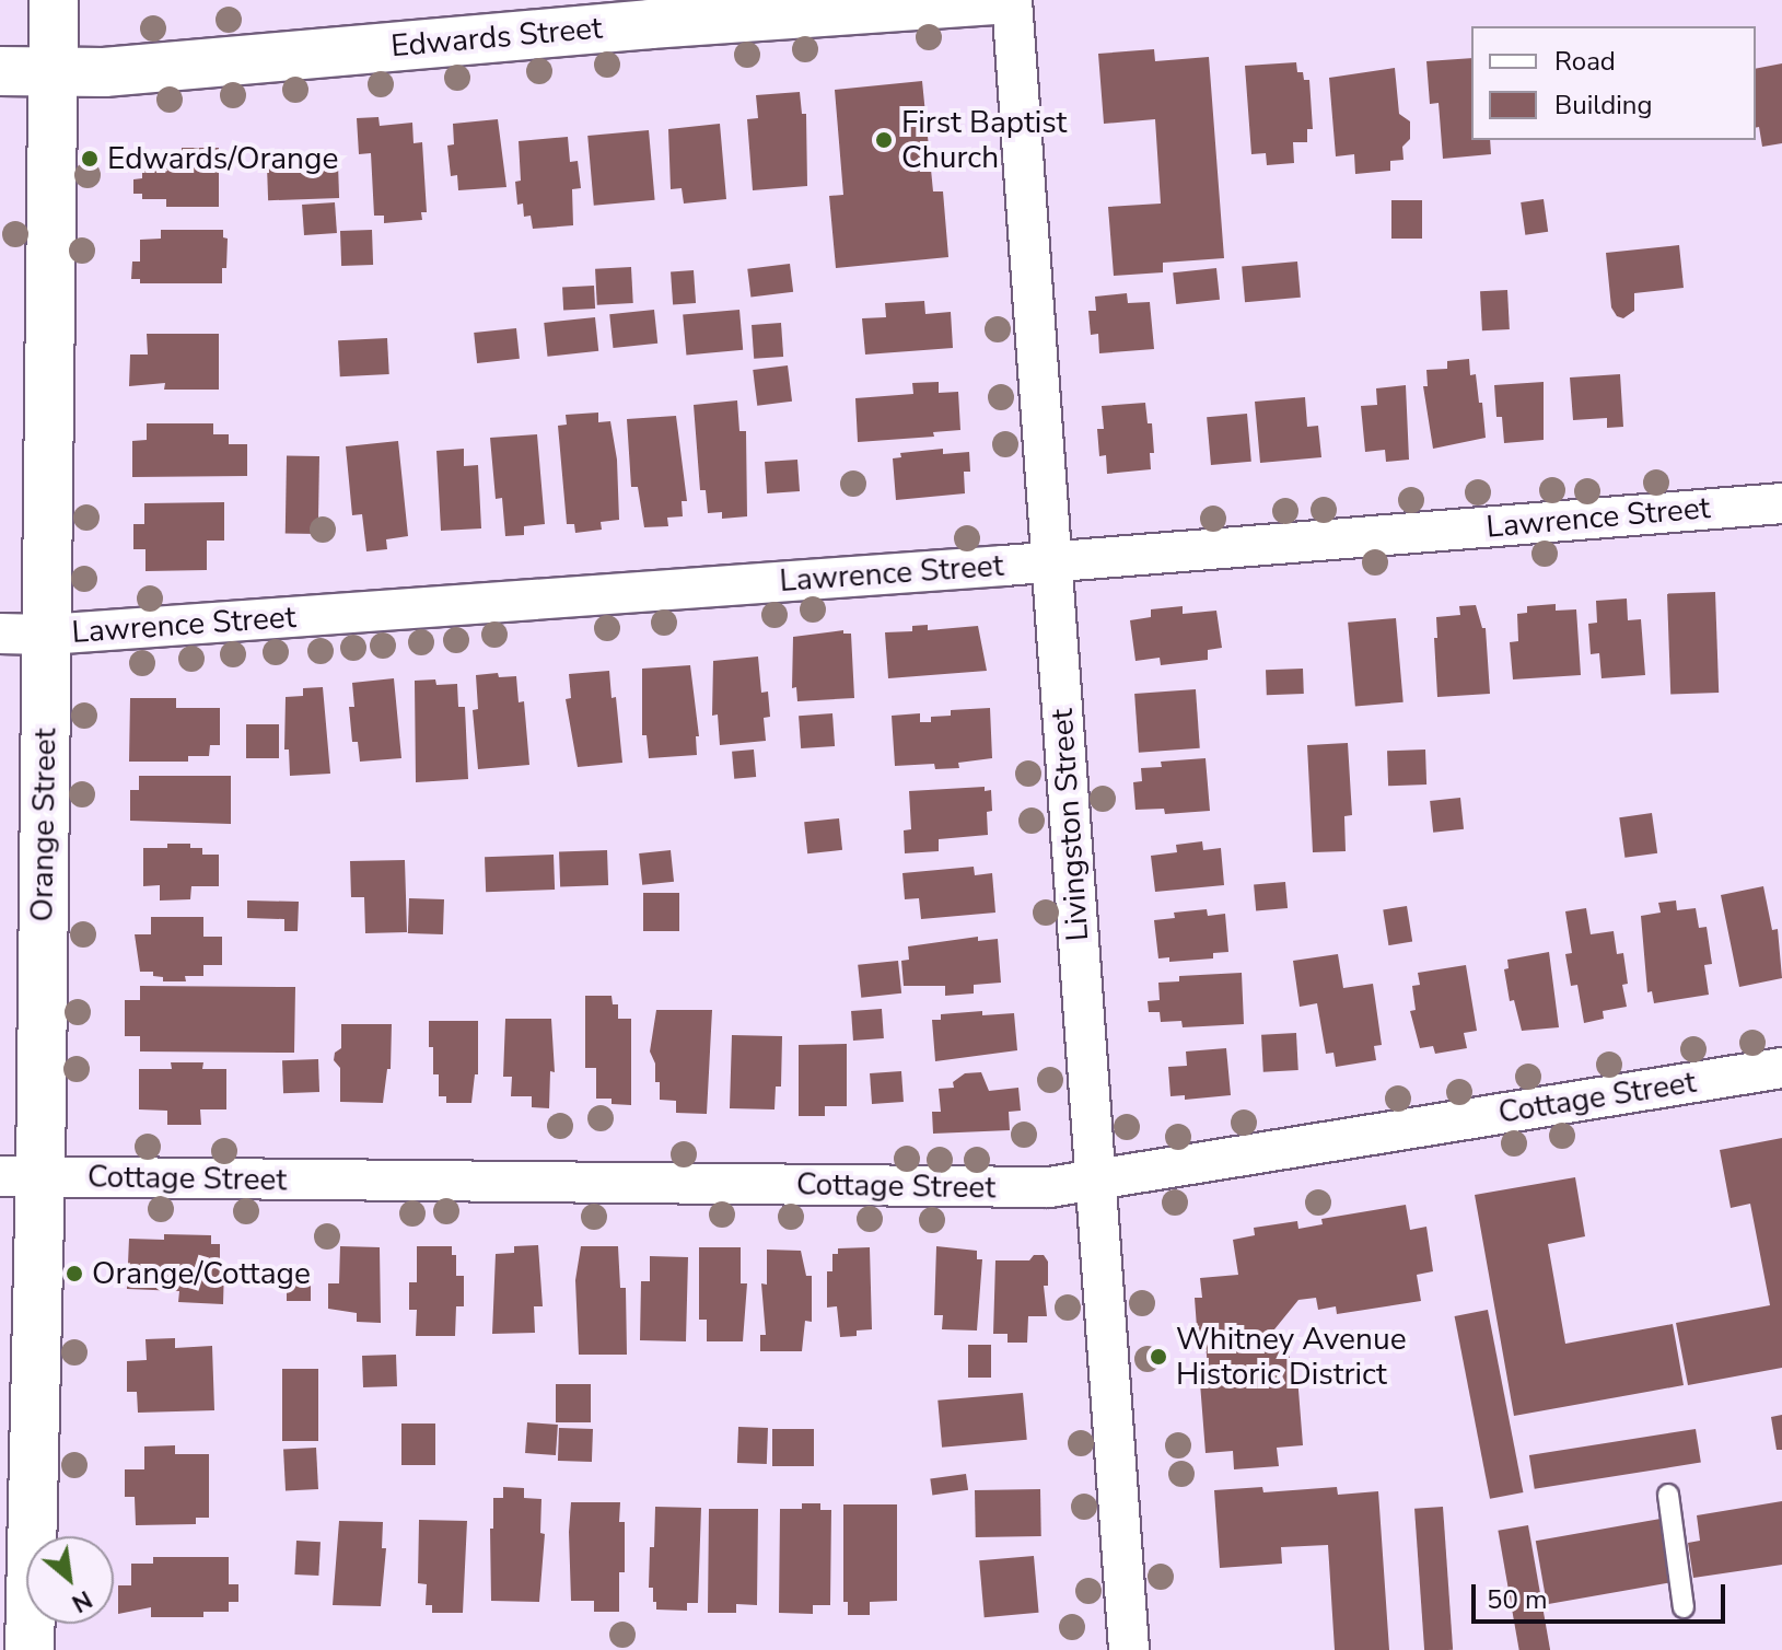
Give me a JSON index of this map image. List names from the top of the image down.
{
  "streets": {
    "main road": ["Edwards Street", "Orange Street"],
    "street": ["Lawrence Street", "Livingston Street", "Cottage Street"]
  },
  "crossings": [
    ["Edwards Street", "Orange Street"],
    ["Lawrence Street", "Orange Street"],
    ["Lawrence Street", "Livingston Street"],
    ["Orange Street", "Cottage Street"],
    ["Livingston Street", "Cottage Street"]
  ],
  "places": [
    "First Baptist Church",
    "Edwards/Orange",
    "Orange/Cottage",
    "Whitney Avenue Historic District"
  ],
  "legend": ["Road", "Building"],
  "scale_bar": "50 m",
  "north": "bottom right"
}
